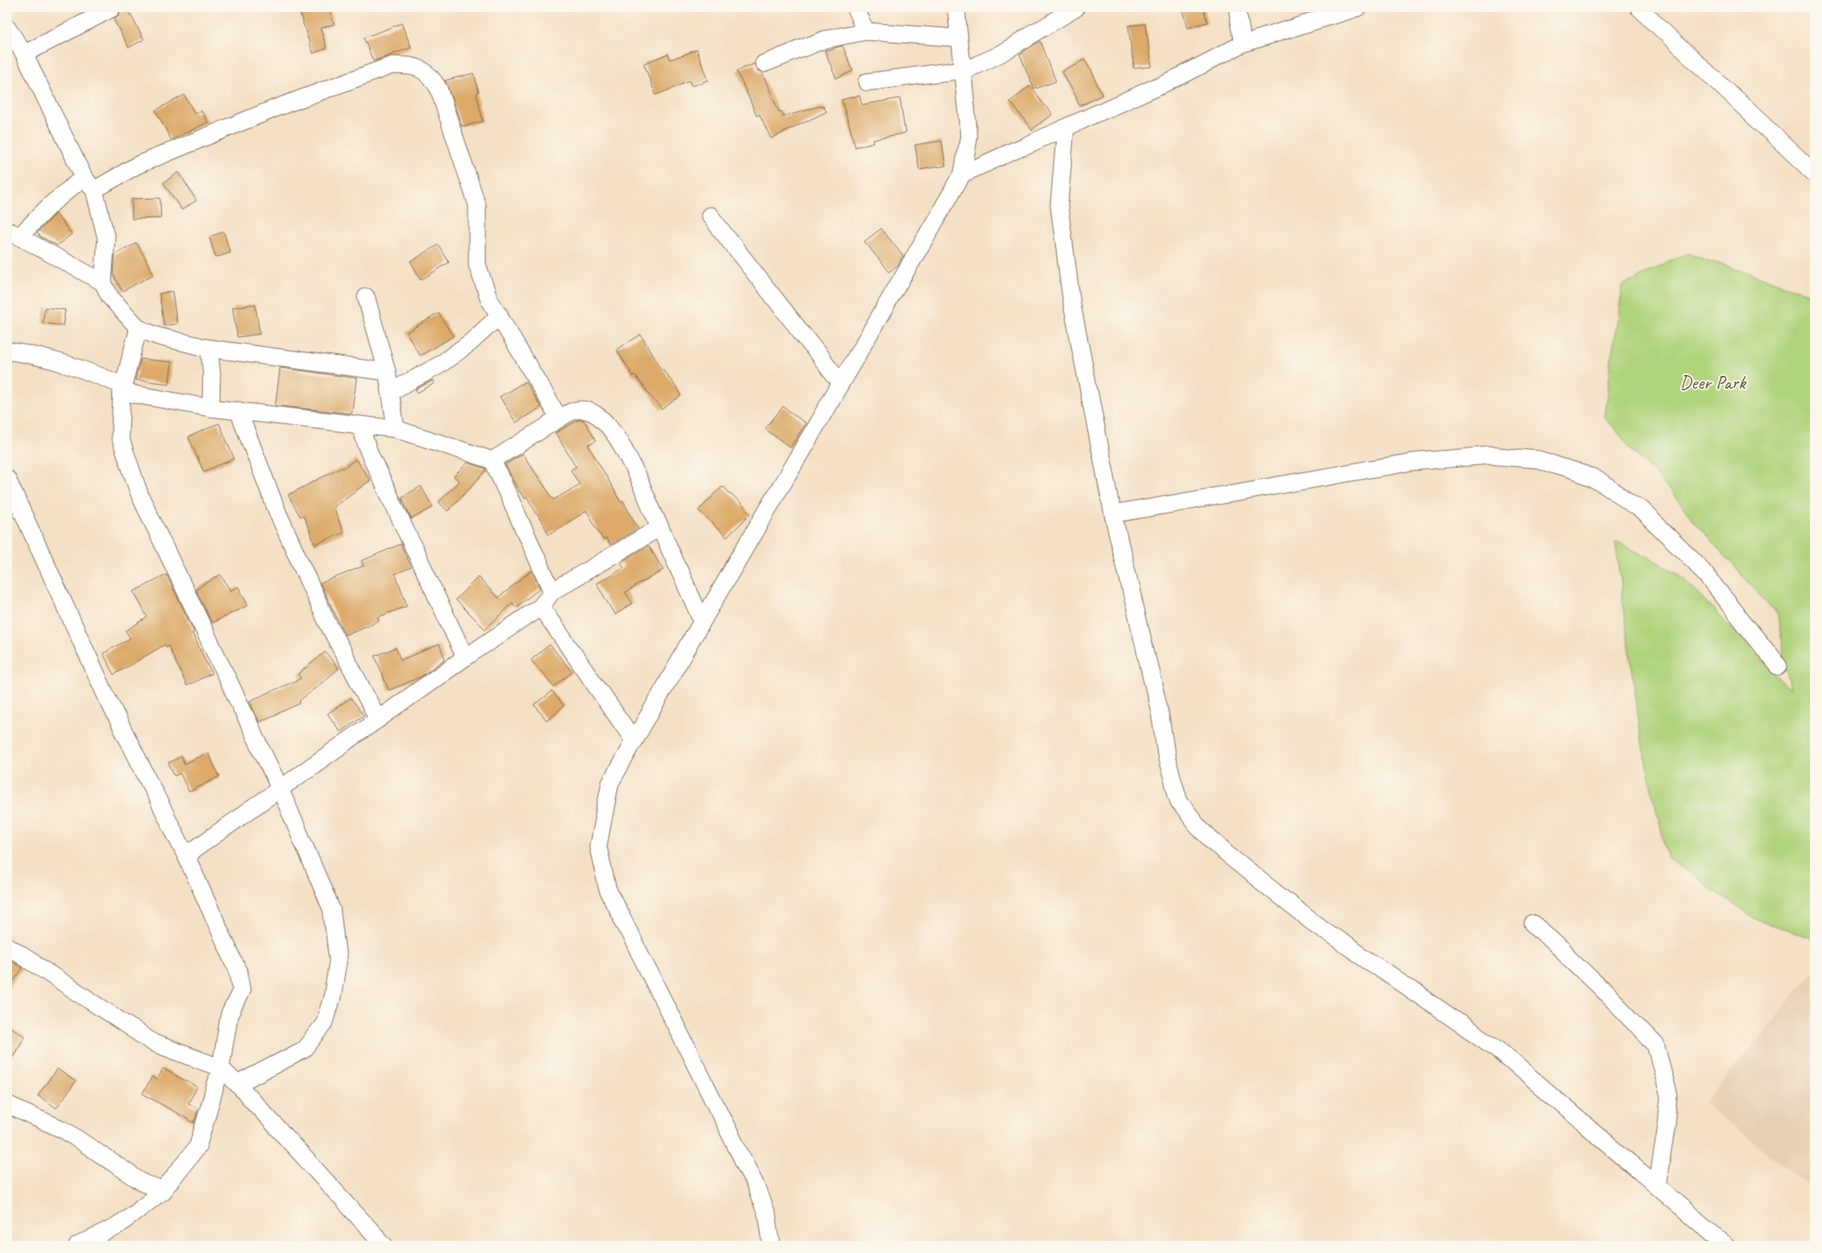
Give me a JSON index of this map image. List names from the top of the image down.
{
  "parks": ["Deer Park"]
}
